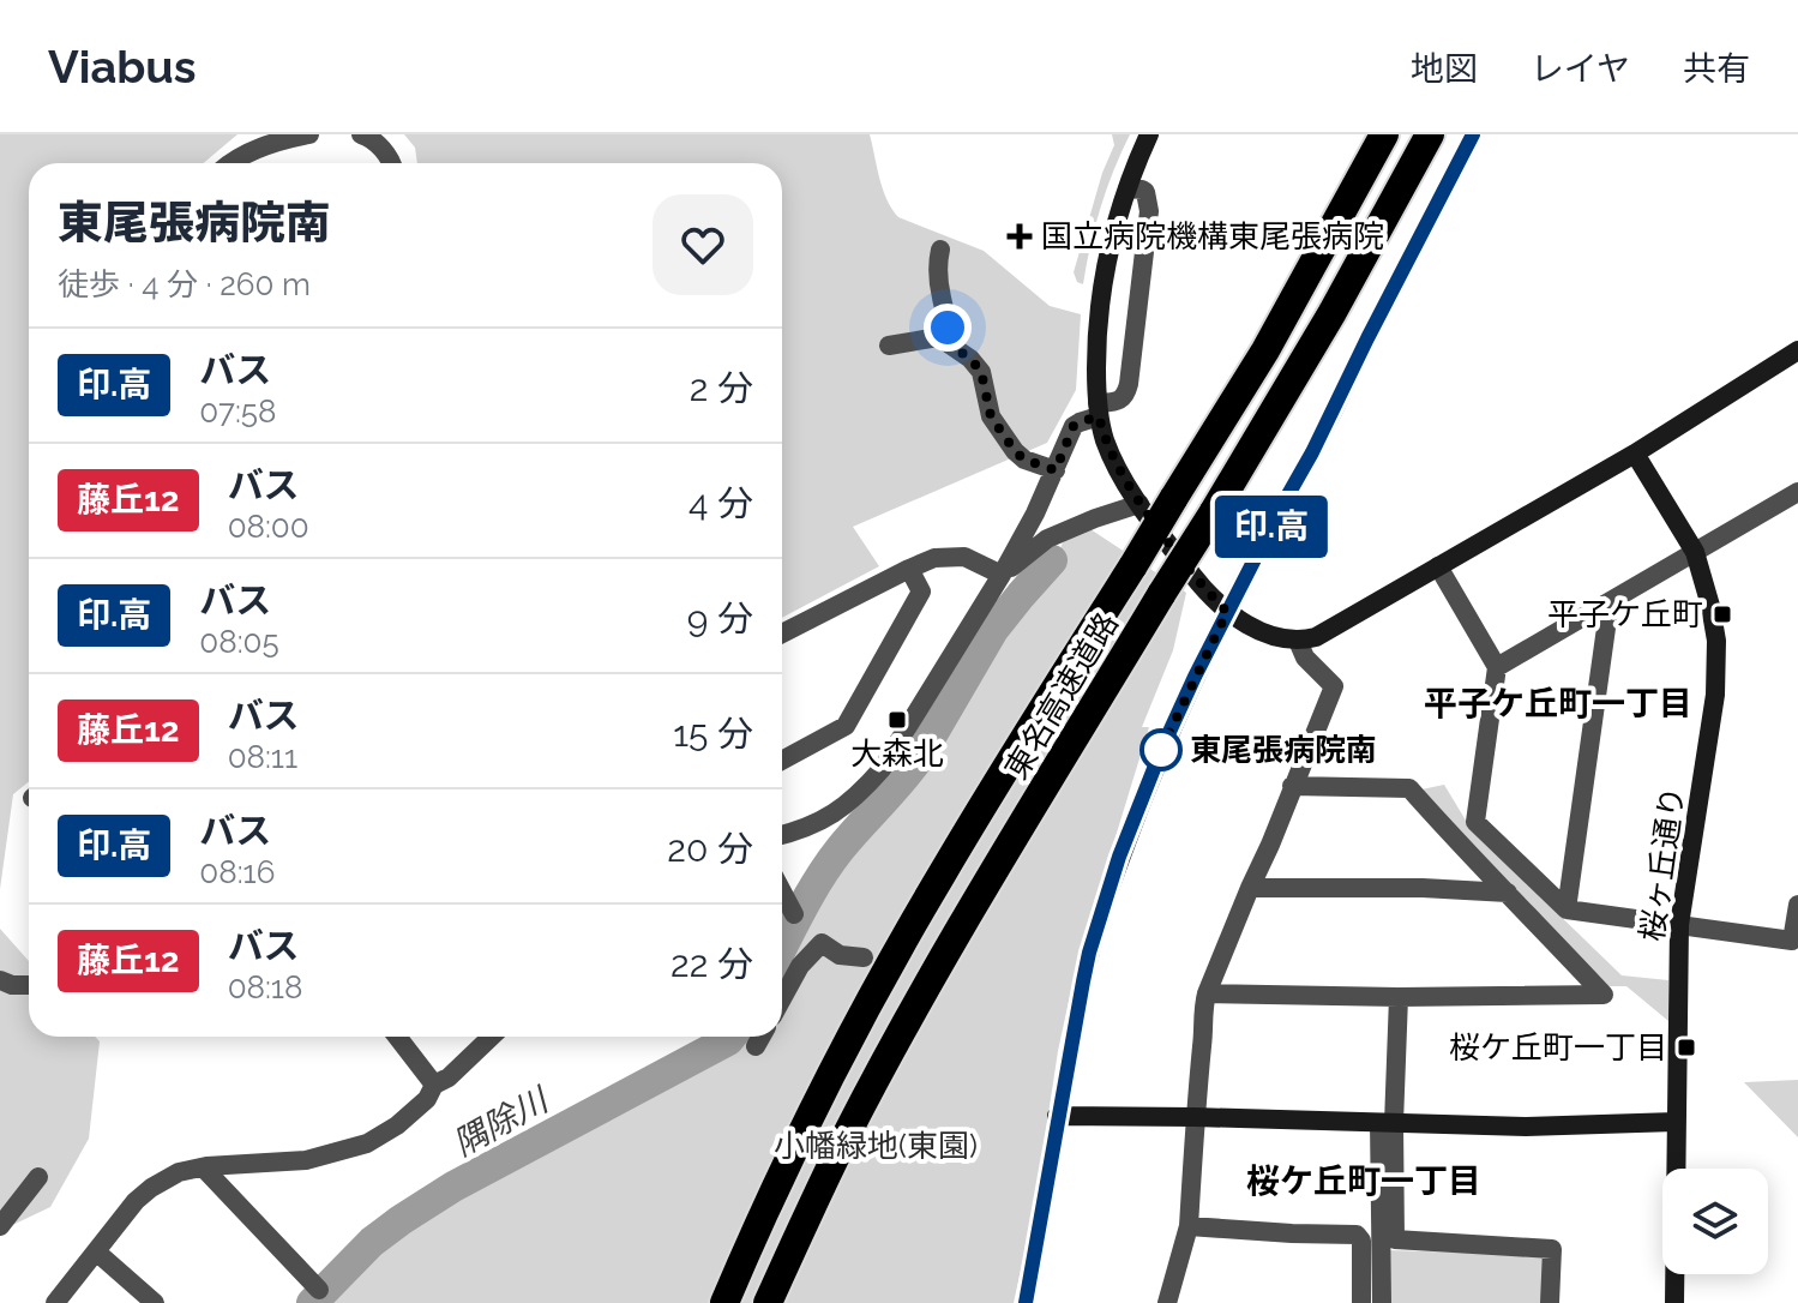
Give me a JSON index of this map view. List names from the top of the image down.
{
  "streets": {
    "highway": ["東名高速道路"],
    "street": ["桜ヶ丘通り"]
  },
  "districts": ["平子ケ丘町一丁目", "桜ケ丘町一丁目"],
  "water": ["隅除川"],
  "parks": ["小幡緑地(東園)"],
  "places": {
    "health": ["国立病院機構東尾張病院"],
    "transit": ["平子ケ丘町", "大森北", "桜ケ丘町一丁目"],
    "other": ["東尾張病院南"]
  },
  "lines": ["bus line 印.高"],
  "page": {
    "header": "Viabus",
    "nav": ["地図", "レイヤ", "共有"],
    "on_map": "印.高",
    "heading": ["東尾張病院南", "徒歩 · 4 分 · 260 m"],
    "list": [
      {
        "mark": "印.高",
        "name": "バス",
        "note": "07:58",
        "value": "2 分"
      },
      {
        "mark": "藤丘12",
        "name": "バス",
        "note": "08:00",
        "value": "4 分"
      },
      {
        "mark": "印.高",
        "name": "バス",
        "note": "08:05",
        "value": "9 分"
      },
      {
        "mark": "藤丘12",
        "name": "バス",
        "note": "08:11",
        "value": "15 分"
      },
      {
        "mark": "印.高",
        "name": "バス",
        "note": "08:16",
        "value": "20 分"
      },
      {
        "mark": "藤丘12",
        "name": "バス",
        "note": "08:18",
        "value": "22 分"
      }
    ]
  }
}
